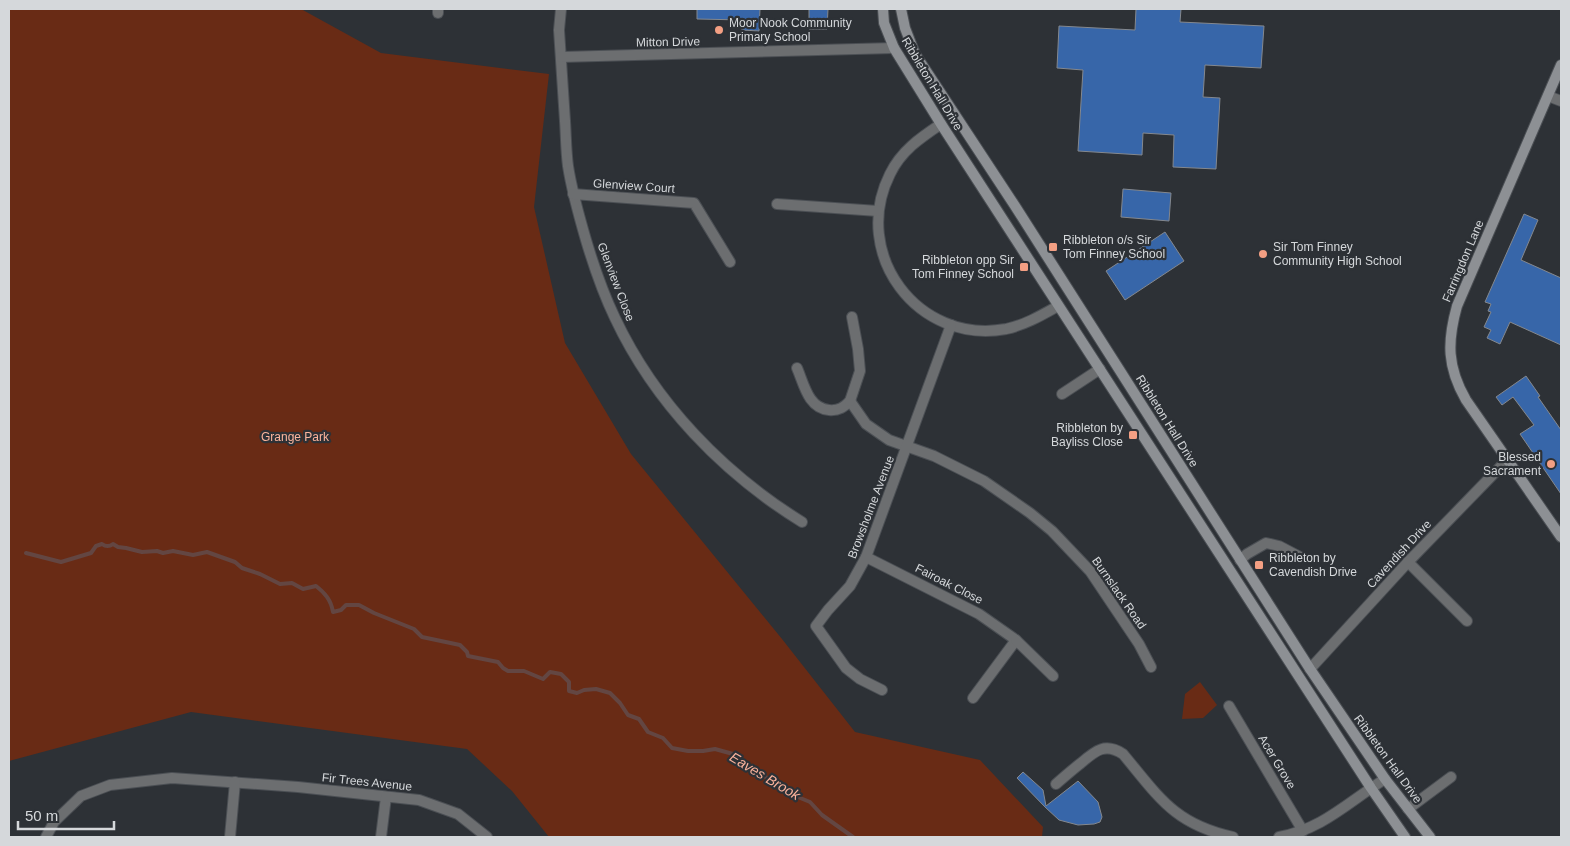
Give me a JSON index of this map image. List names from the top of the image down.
{
  "streets": {
    "street": [
      "Mitton Drive",
      "Ribbleton Hall Drive",
      "Glenview Court",
      "Farringdon Lane",
      "Glenview Close",
      "Browsholme Avenue",
      "Cavendish Drive",
      "Fairoak Close",
      "Burnslack Road",
      "Acer Grove",
      "Fir Trees Avenue"
    ]
  },
  "crossings": [
    ["Mitton Drive", "Ribbleton Hall Drive"],
    ["Mitton Drive", "Glenview Close"],
    ["Ribbleton Hall Drive", "Cavendish Drive"],
    ["Glenview Court", "Glenview Close"],
    ["Farringdon Lane", "Cavendish Drive"],
    ["Browsholme Avenue", "Fairoak Close"],
    ["Browsholme Avenue", "Burnslack Road"]
  ],
  "water": ["Eaves Brook"],
  "parks": ["Grange Park"],
  "places": {
    "other": ["Moor Nook Community Primary School", "Sir Tom Finney Community High School", "Blessed Sacrament"],
    "transit": [
      "Ribbleton o/s Sir Tom Finney School",
      "Ribbleton opp Sir Tom Finney School",
      "Ribbleton by Bayliss Close",
      "Ribbleton by Cavendish Drive"
    ]
  },
  "scale_bar": "50 m"
}
